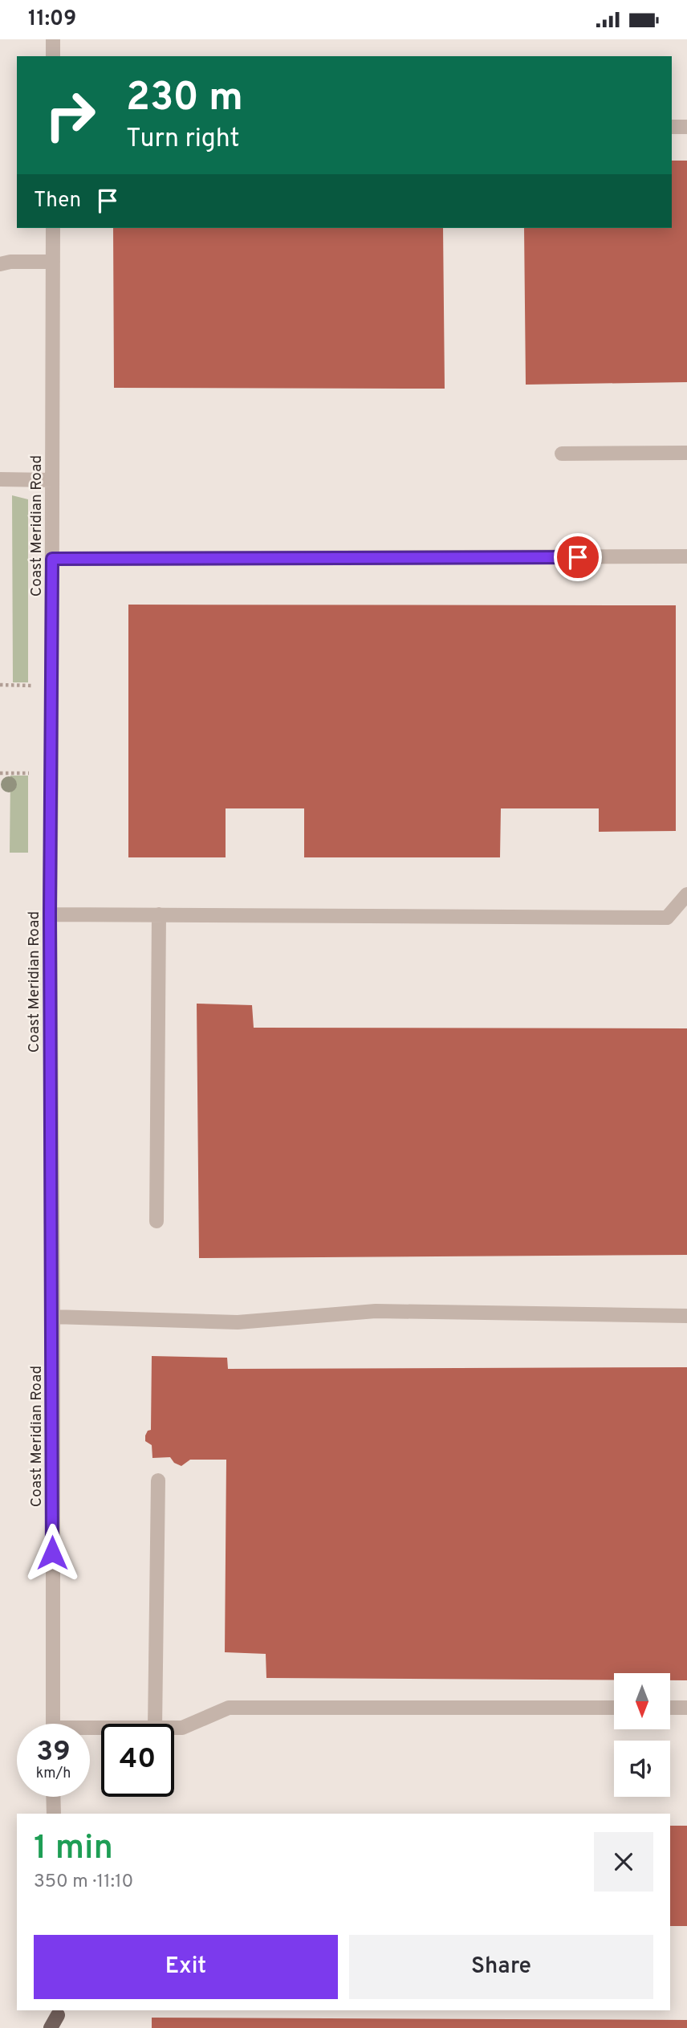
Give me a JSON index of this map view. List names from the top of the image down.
{
  "streets": {
    "street": ["Coast Meridian Road"]
  },
  "north": "bottom",
  "page": {
    "status": "11:09",
    "turn": ["230 m", "Turn right"],
    "then": "Then",
    "speed": "39 km/h",
    "limit": "40",
    "heading": ["1 min", "350 m · 11:10"],
    "buttons": ["Exit", "Share"]
  }
}
